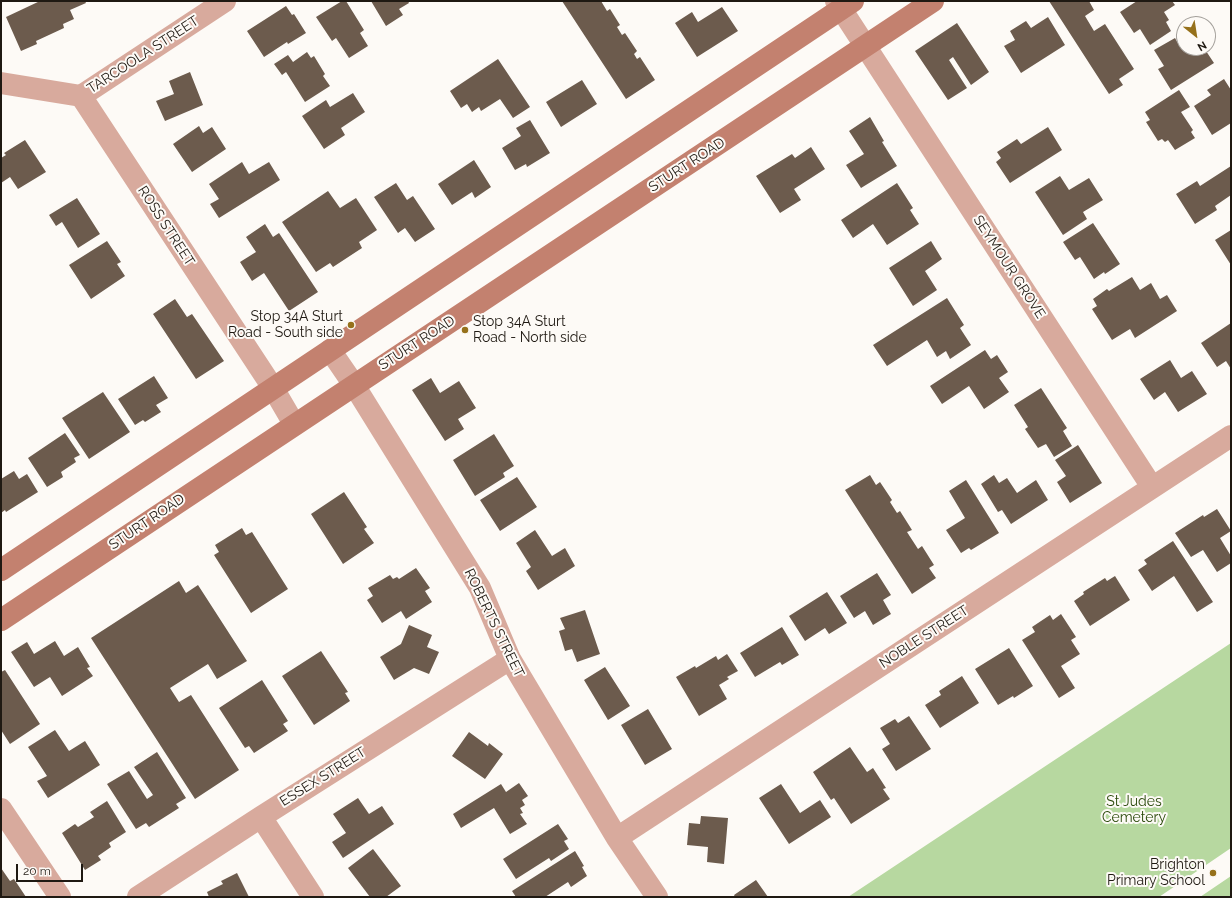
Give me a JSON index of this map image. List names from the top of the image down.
{
  "streets": {
    "main road": ["STURT ROAD"],
    "street": [
      "TARCOOLA STREET",
      "ROSS STREET",
      "SEYMOUR GROVE",
      "ROBERTS STREET",
      "NOBLE STREET",
      "ESSEX STREET"
    ]
  },
  "crossings": [
    ["TARCOOLA STREET", "ROSS STREET"],
    ["STURT ROAD", "ROSS STREET"],
    ["STURT ROAD", "SEYMOUR GROVE"],
    ["STURT ROAD", "ROBERTS STREET"],
    ["SEYMOUR GROVE", "NOBLE STREET"],
    ["ROBERTS STREET", "NOBLE STREET"],
    ["ROBERTS STREET", "ESSEX STREET"]
  ],
  "parks": ["St Judes Cemetery"],
  "places": ["Stop 34A Sturt Road - South side", "Stop 34A Sturt Road - North side", "Brighton Primary School"],
  "scale_bar": "20 m",
  "north": "bottom right"
}
